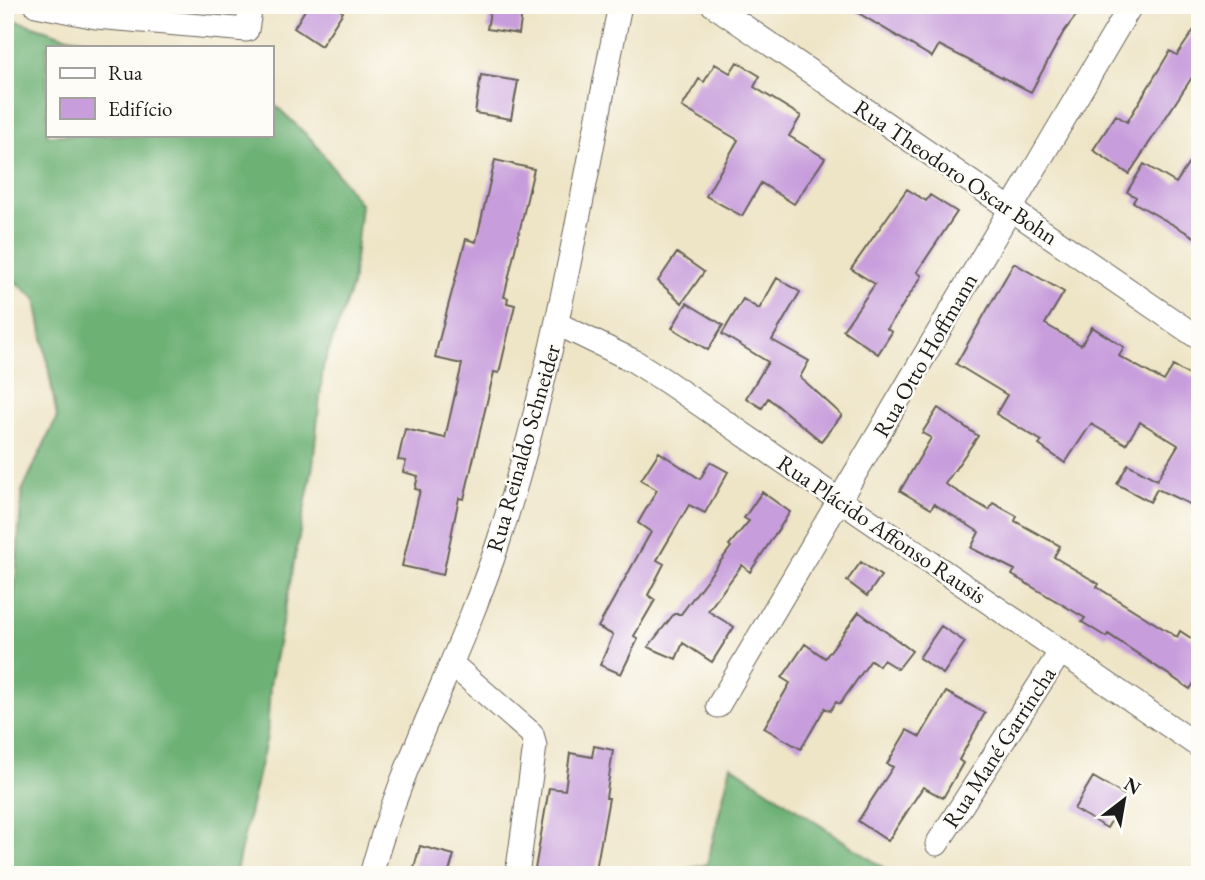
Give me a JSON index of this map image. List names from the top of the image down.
{
  "streets": {
    "street": [
      "Rua Theodoro Oscar Bohn",
      "Rua Otto Hoffmann",
      "Rua Reinaldo Schneider",
      "Rua Plácido Affonso Rausis",
      "Rua Mané Garrincha"
    ]
  },
  "crossings": [
    ["Rua Theodoro Oscar Bohn", "Rua Otto Hoffmann"],
    ["Rua Otto Hoffmann", "Rua Plácido Affonso Rausis"],
    ["Rua Reinaldo Schneider", "Rua Plácido Affonso Rausis"],
    ["Rua Plácido Affonso Rausis", "Rua Mané Garrincha"]
  ],
  "legend": ["Rua", "Edifício"],
  "north": "top right"
}
